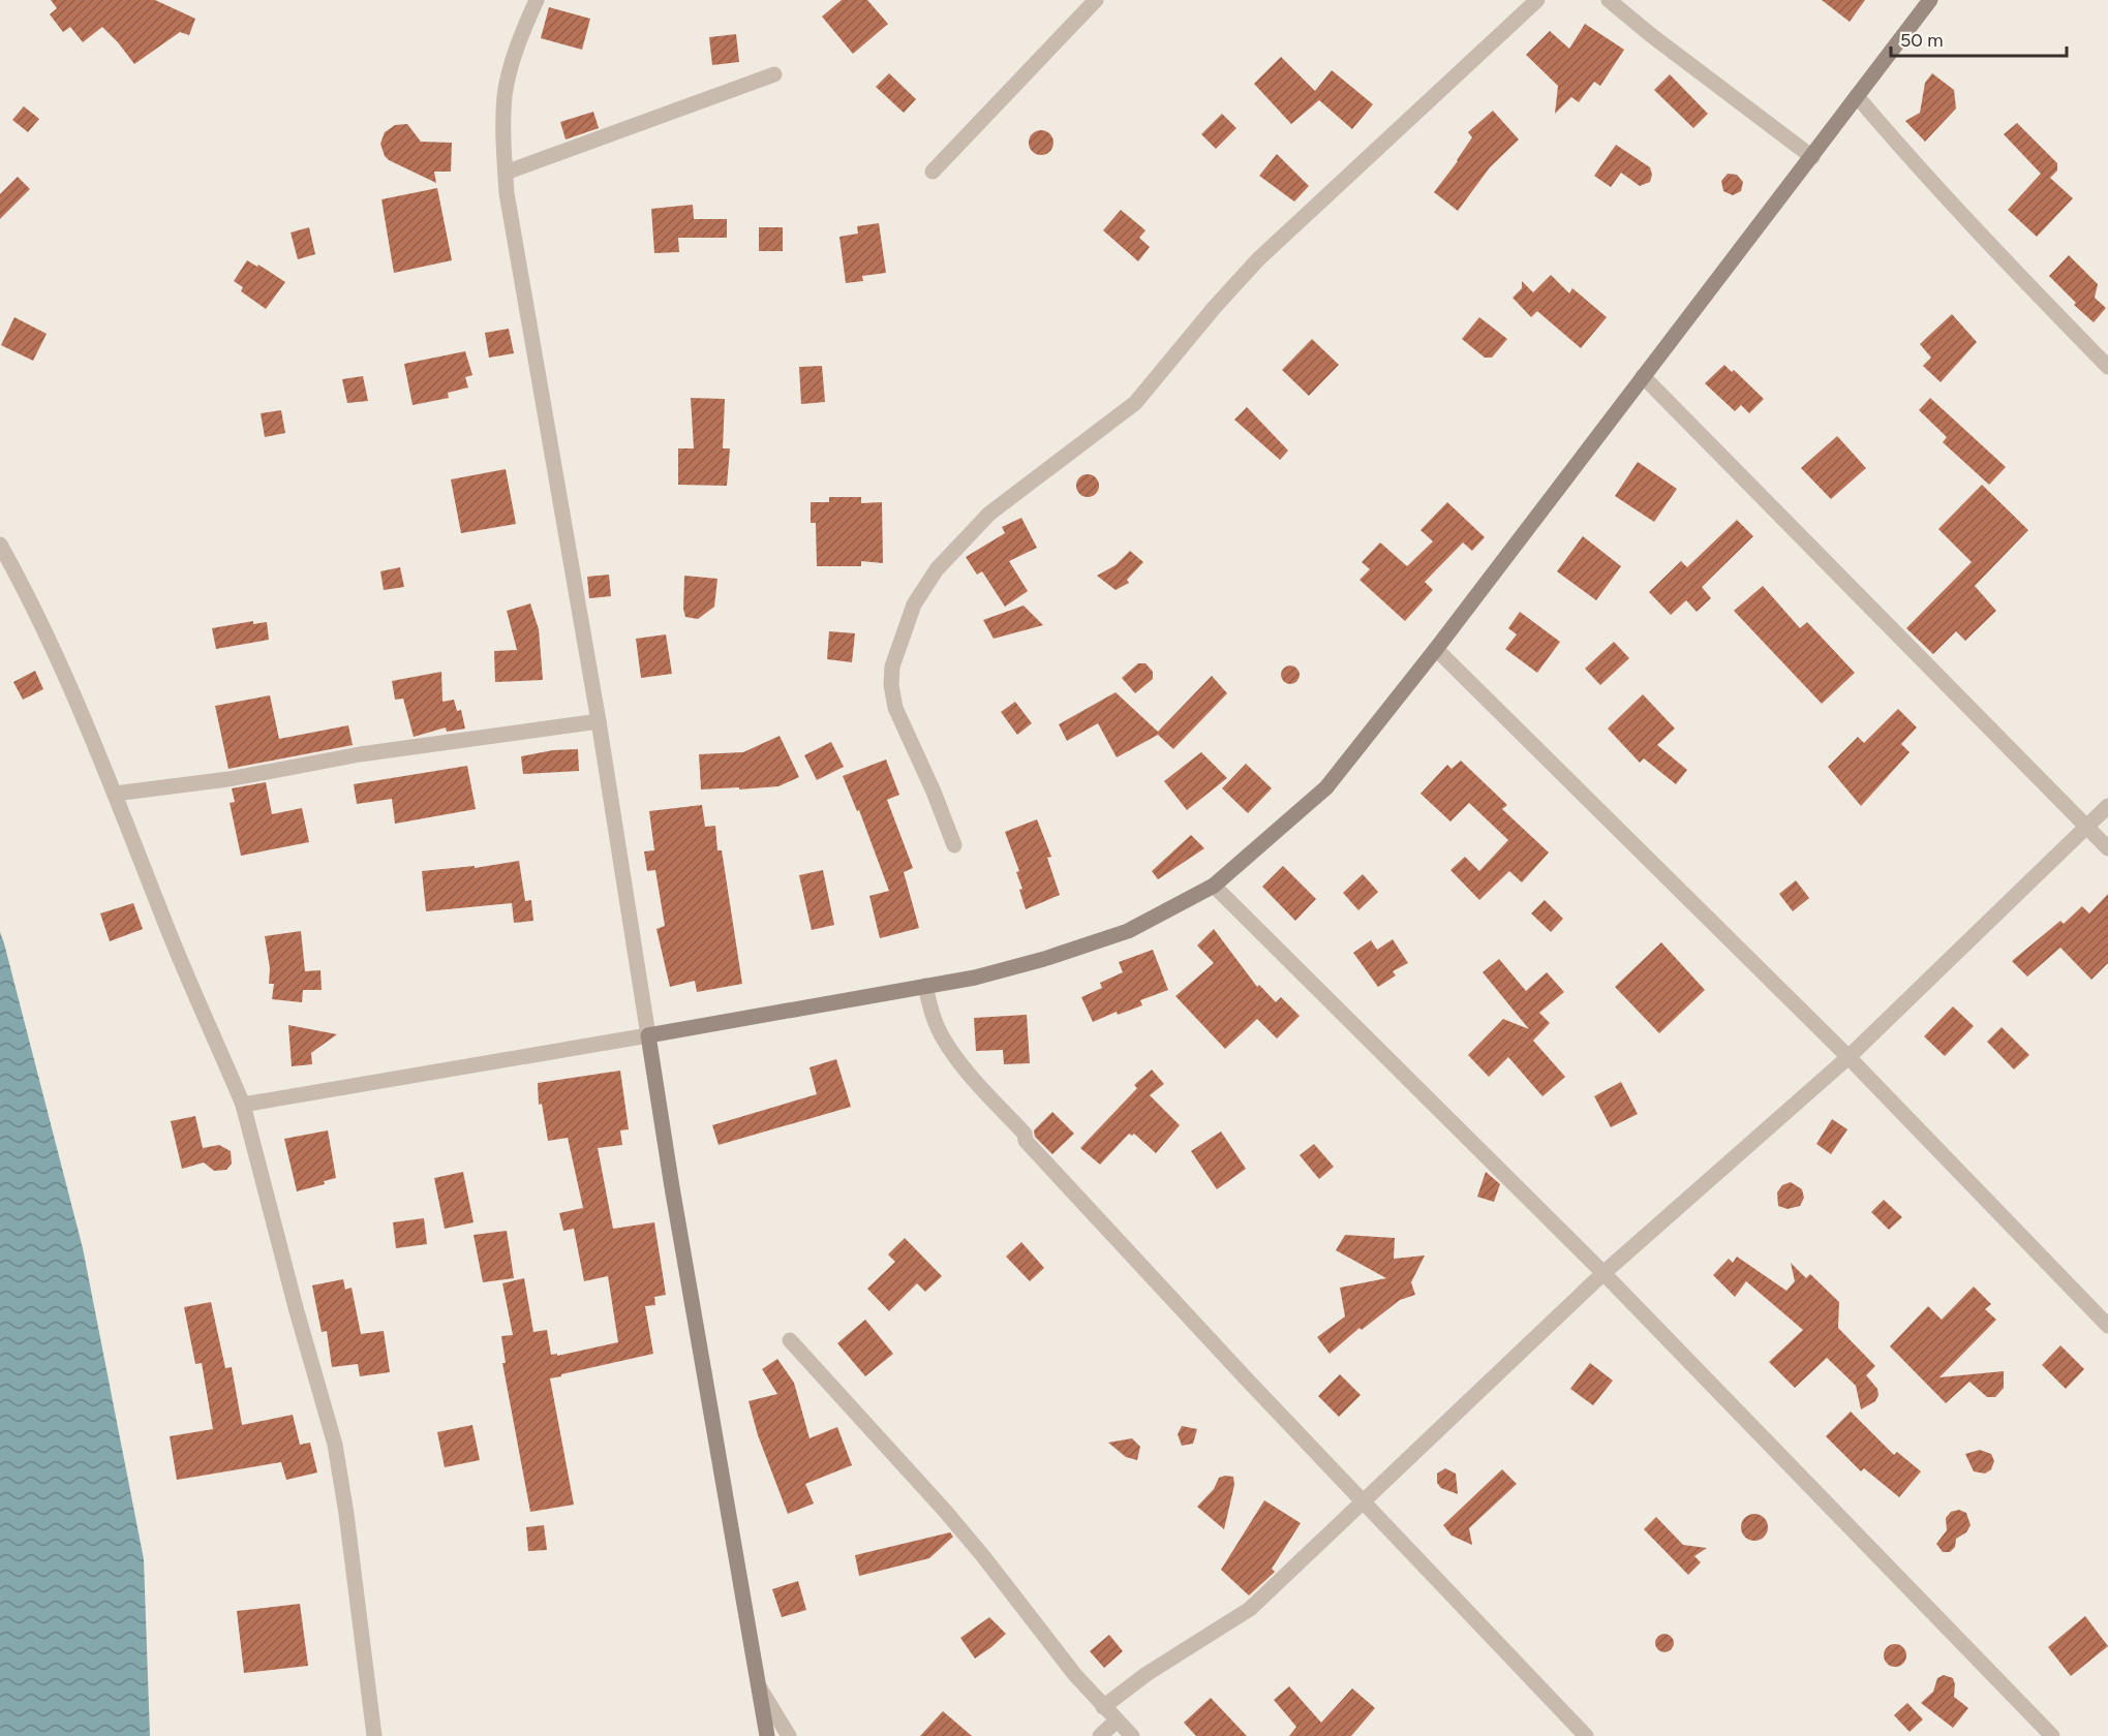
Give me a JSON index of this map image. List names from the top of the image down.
{
  "scale_bar": "50 m"
}
